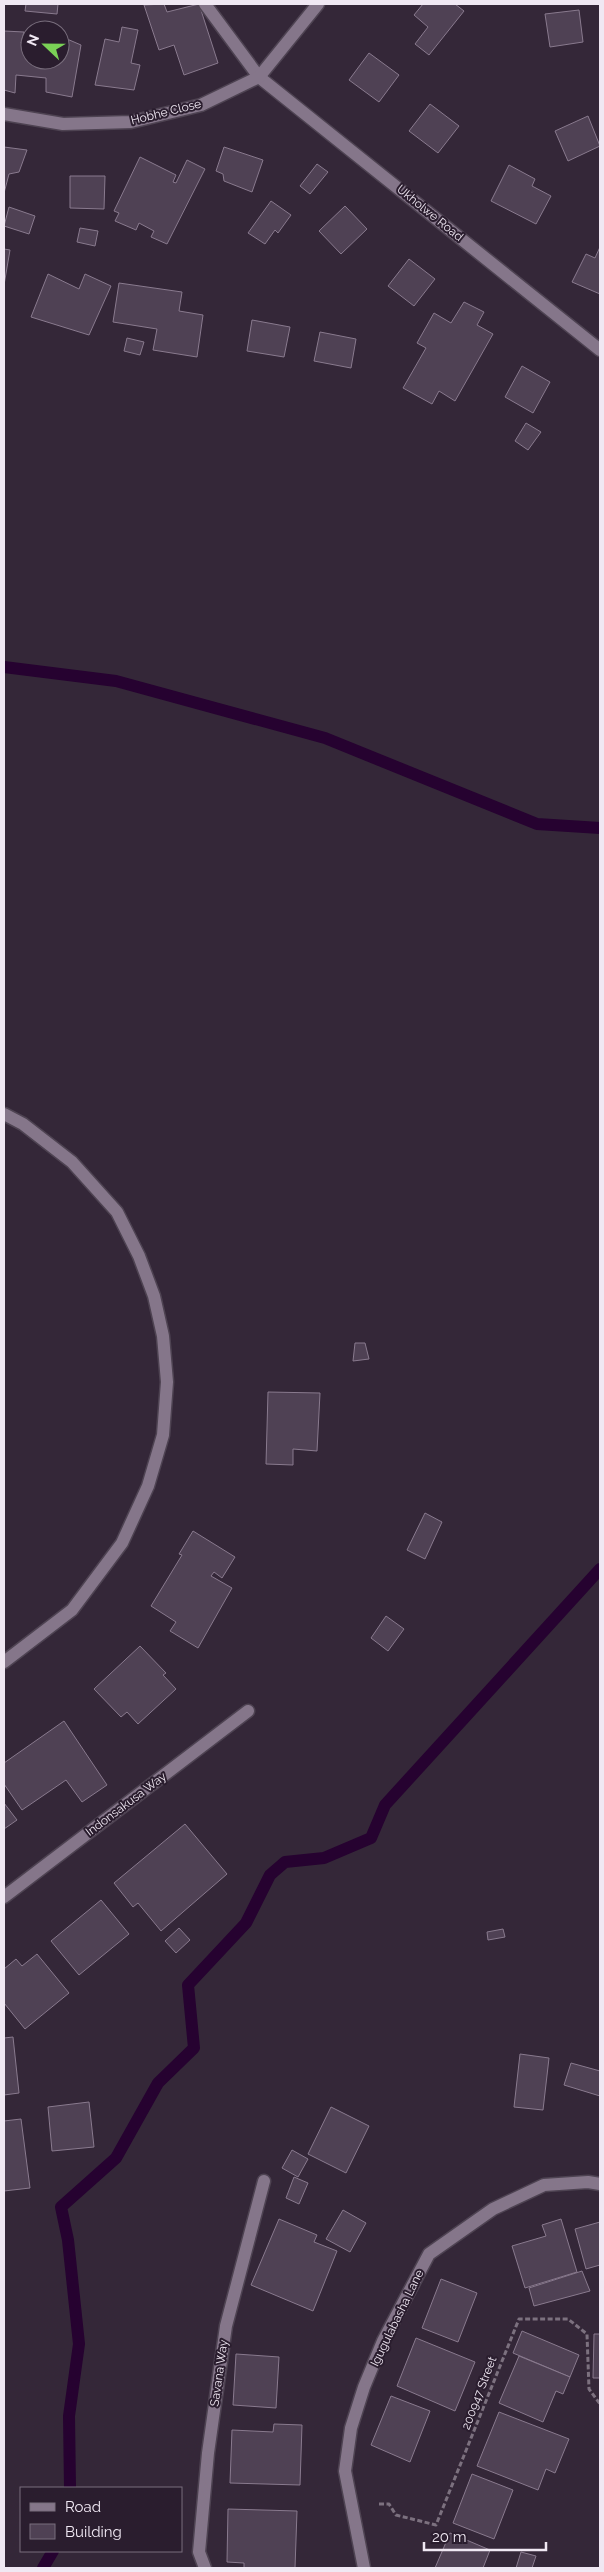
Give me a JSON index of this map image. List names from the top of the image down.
{
  "streets": {
    "street": [
      "Hobhe Close",
      "Ukholwe Road",
      "Indonsakusa Way",
      "Igugulabasha Lane",
      "Savana Way"
    ],
    "path": ["200947 Street"]
  },
  "crossings": [
    ["Hobhe Close", "Ukholwe Road"],
    ["Igugulabasha Lane", "200947 Street"]
  ],
  "legend": ["Road", "Building"],
  "scale_bar": "20 m",
  "north": "left"
}
